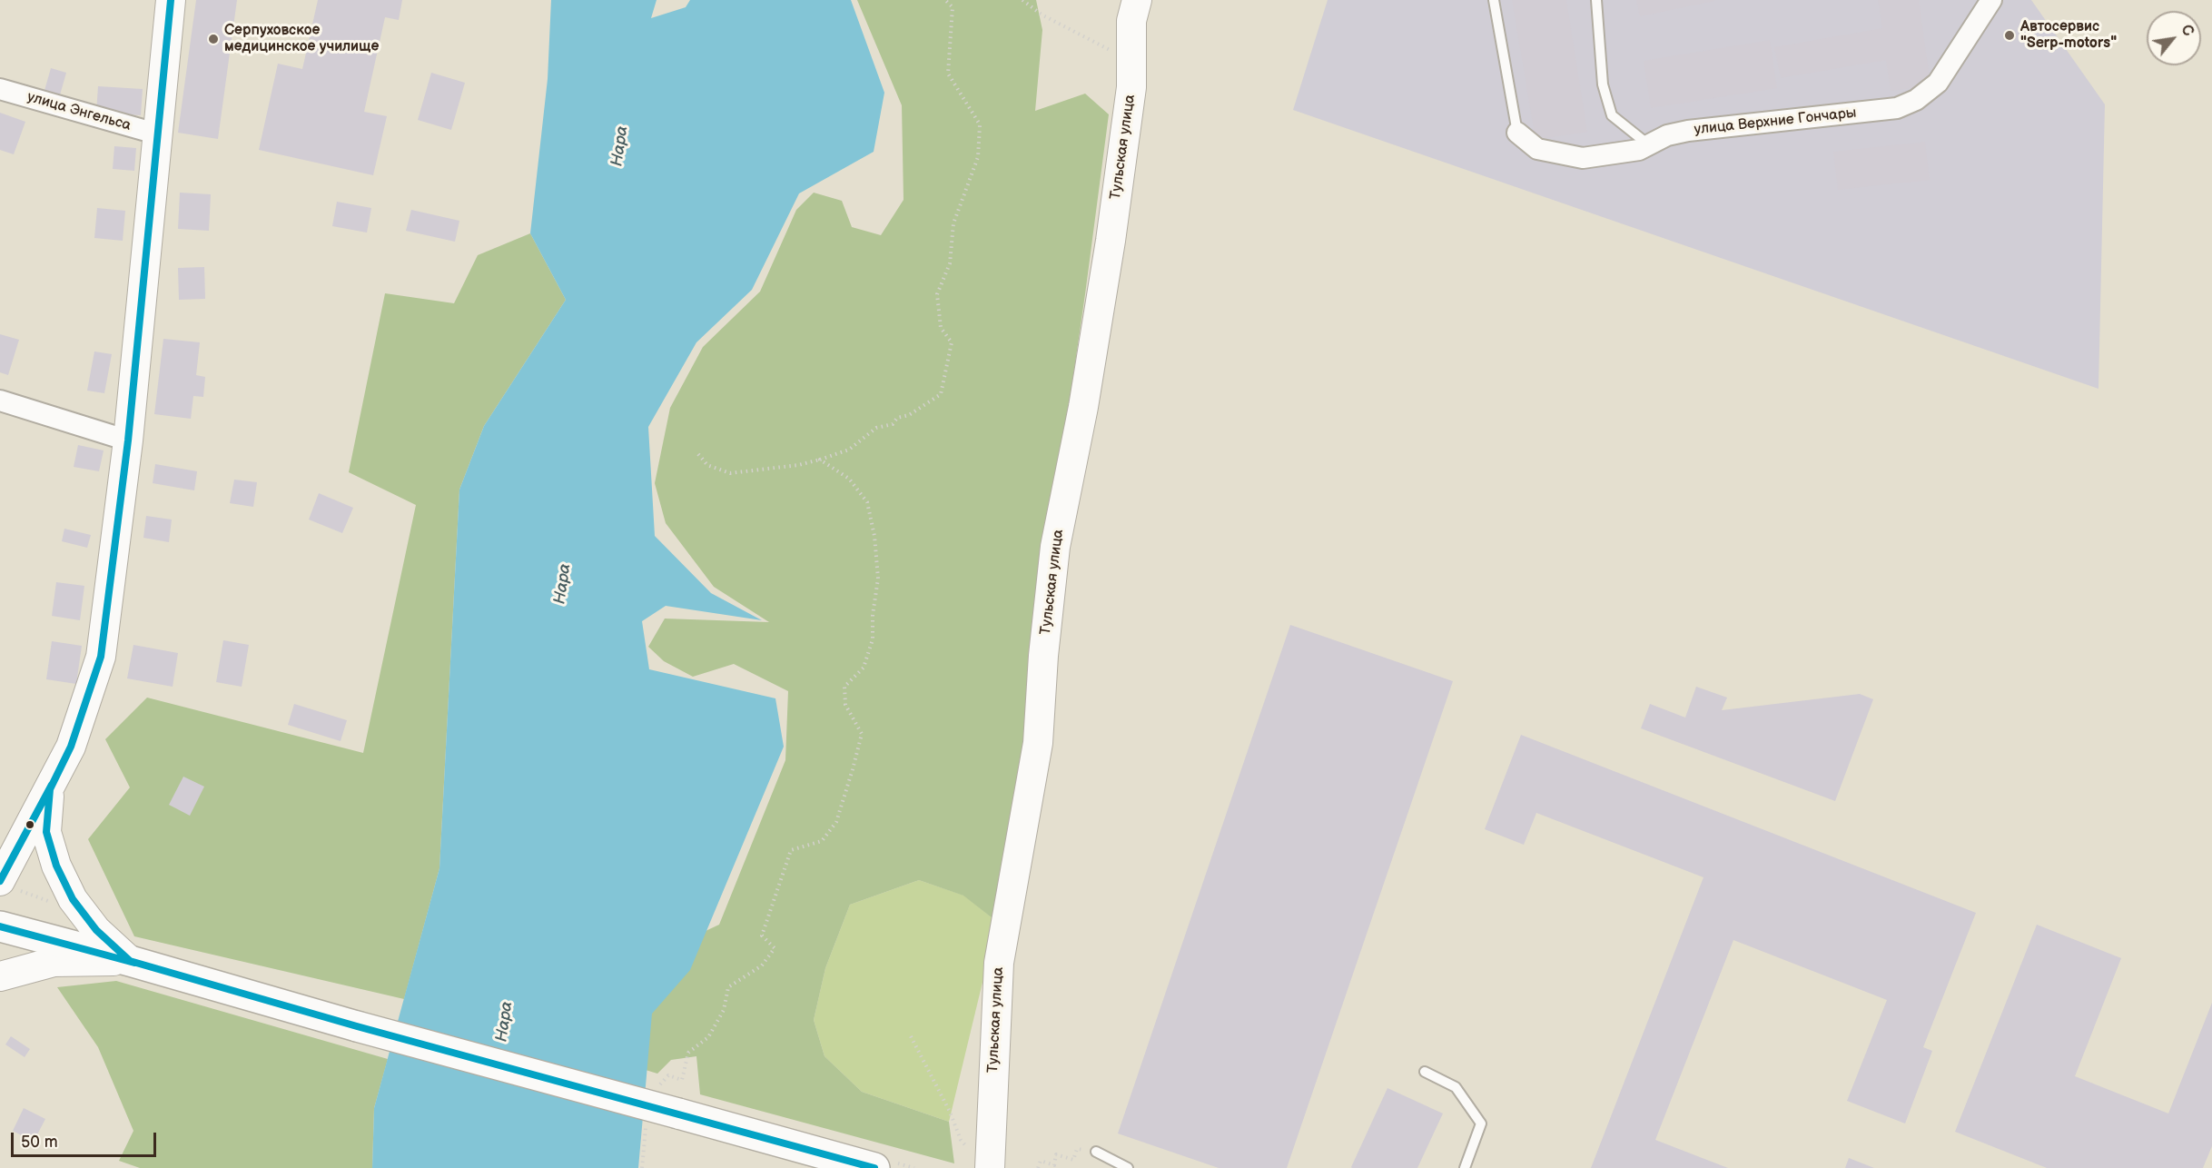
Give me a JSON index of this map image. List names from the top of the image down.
{
  "streets": {
    "street": ["улица Энгельса", "улица Верхние Гончары", "Тульская улица"]
  },
  "water": ["Нара"],
  "places": ["Автосервис \"Serp-motors\"", "Серпуховское медицинское училище"],
  "scale_bar": "50 m",
  "north": "top right"
}
